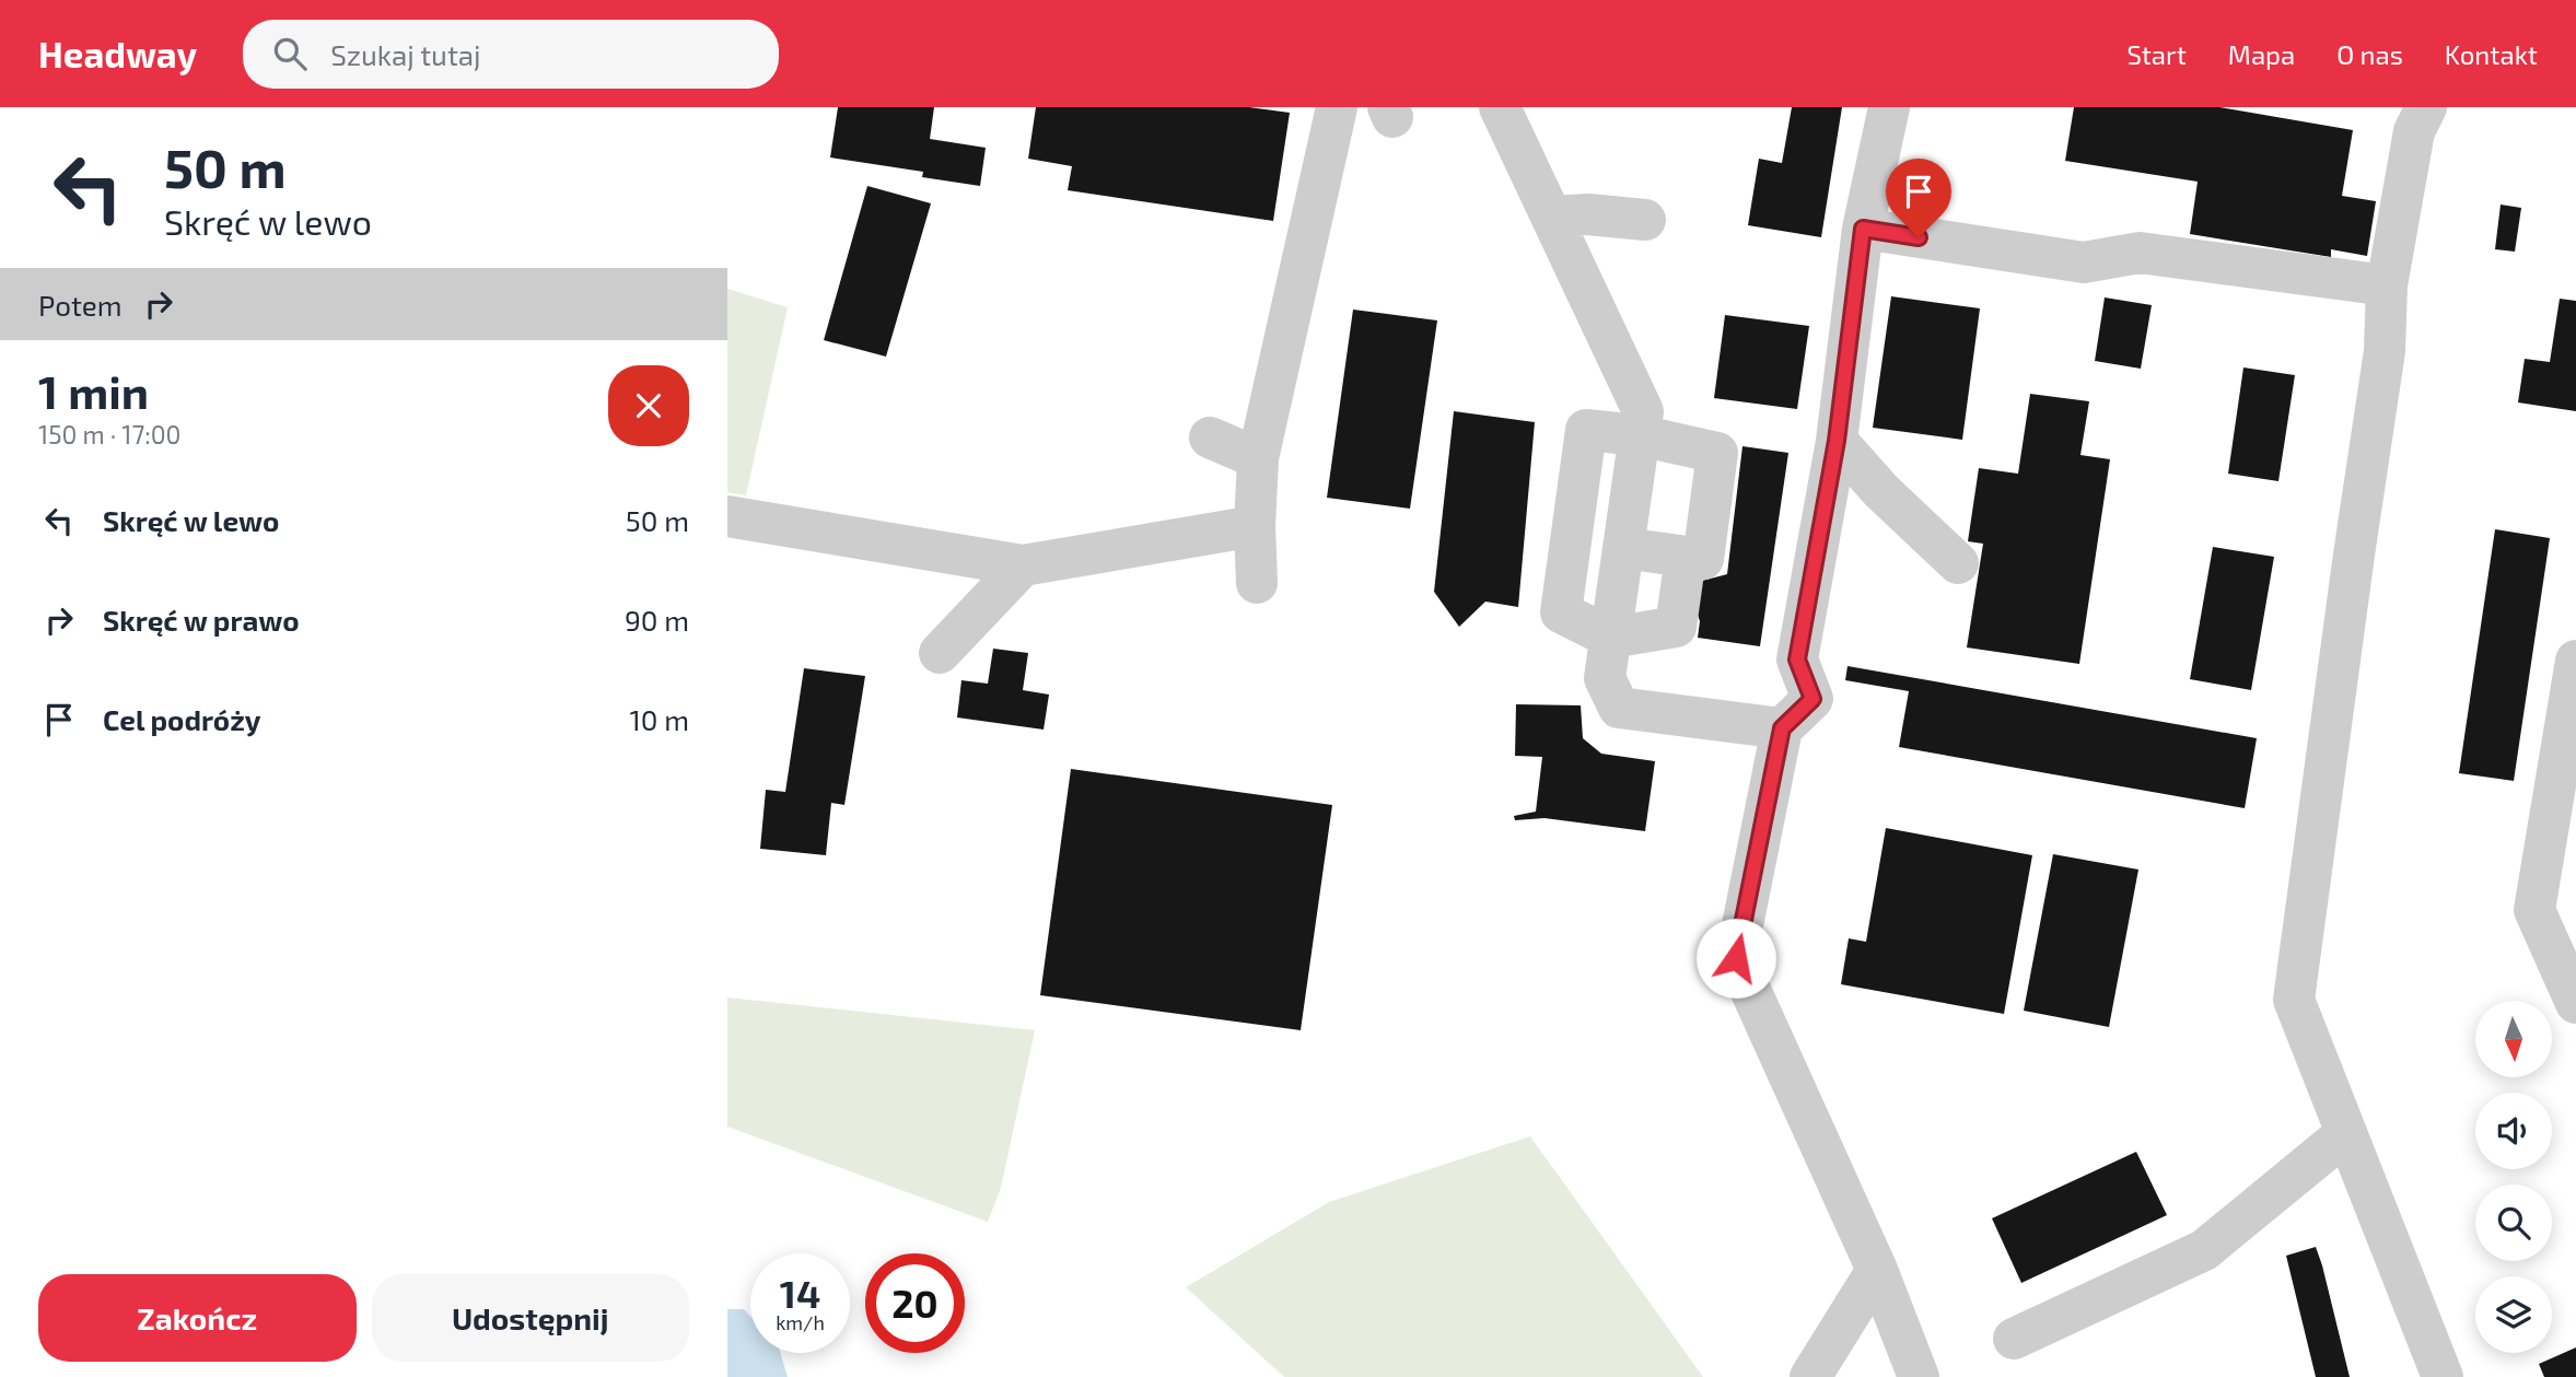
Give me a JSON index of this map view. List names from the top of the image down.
{
  "north": "bottom",
  "page": {
    "header": "Headway",
    "search": "Szukaj tutaj",
    "nav": [
      "Start",
      "Mapa",
      "O nas",
      "Kontakt"
    ],
    "turn": ["50 m", "Skręć w lewo"],
    "then": "Potem",
    "heading": ["1 min", "150 m · 17:00"],
    "list": [
      {
        "name": "Skręć w lewo",
        "value": "50 m"
      },
      {
        "name": "Skręć w prawo",
        "value": "90 m"
      },
      {
        "name": "Cel podróży",
        "value": "10 m"
      }
    ],
    "speed": "14 km/h",
    "limit": "20",
    "buttons": ["Zakończ", "Udostępnij"]
  }
}
